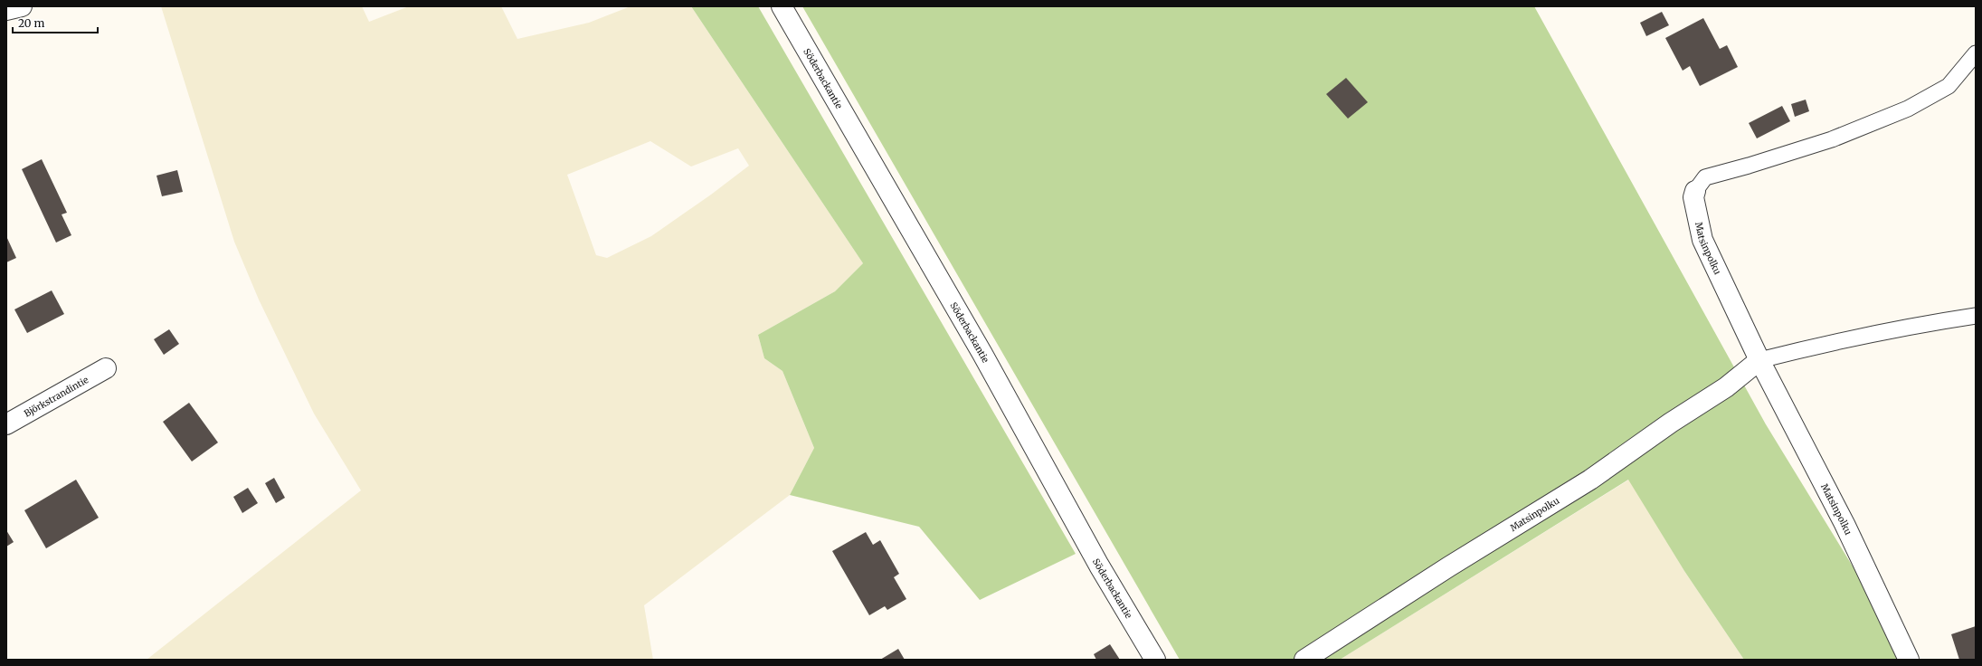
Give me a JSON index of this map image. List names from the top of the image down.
{
  "streets": {
    "street": ["Söderbackantie", "Matsinpolku", "Björkstrandintie"]
  },
  "scale_bar": "20 m"
}
